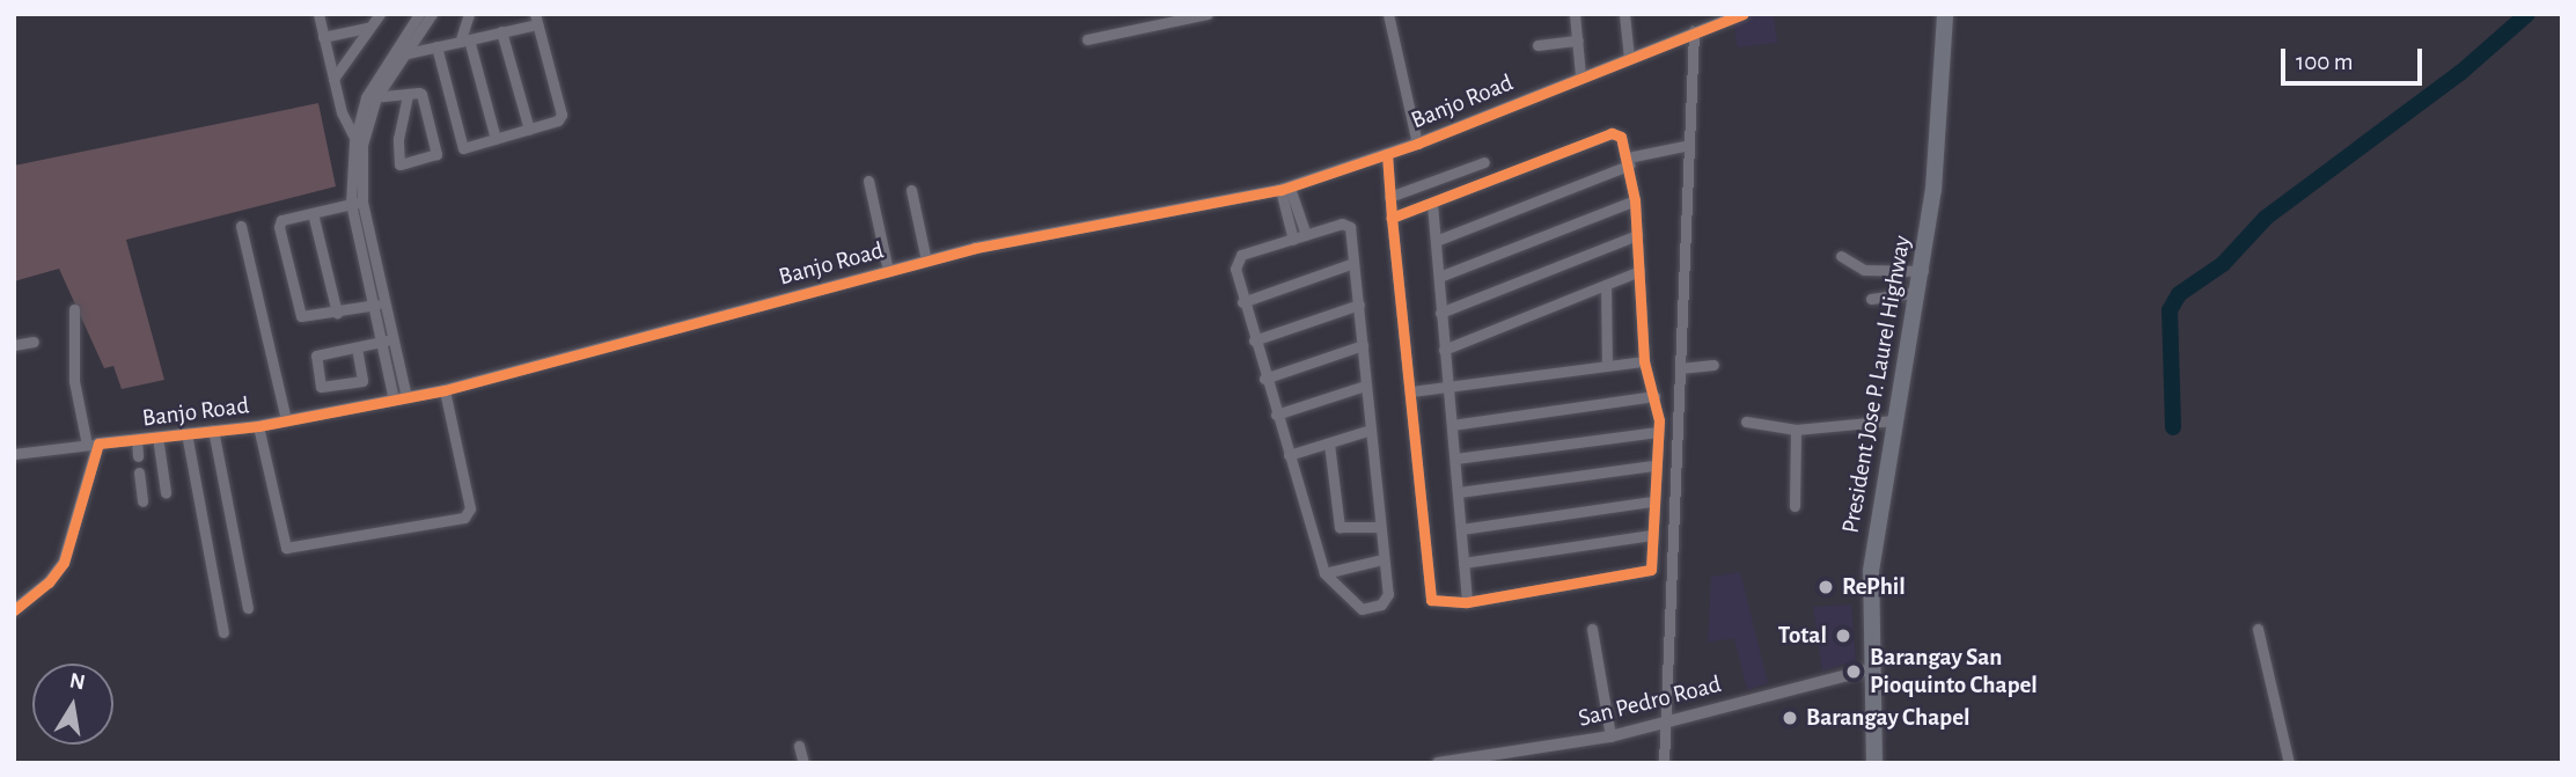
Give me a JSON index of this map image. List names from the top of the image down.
{
  "streets": {
    "highway": ["President Jose P. Laurel Highway"],
    "street": ["Banjo Road", "San Pedro Road"]
  },
  "crossings": [
    ["President Jose P. Laurel Highway", "San Pedro Road"]
  ],
  "places": [
    "RePhil",
    "Total",
    "Barangay San Pioquinto Chapel",
    "Barangay Chapel"
  ],
  "scale_bar": "100 m",
  "north": "top"
}
